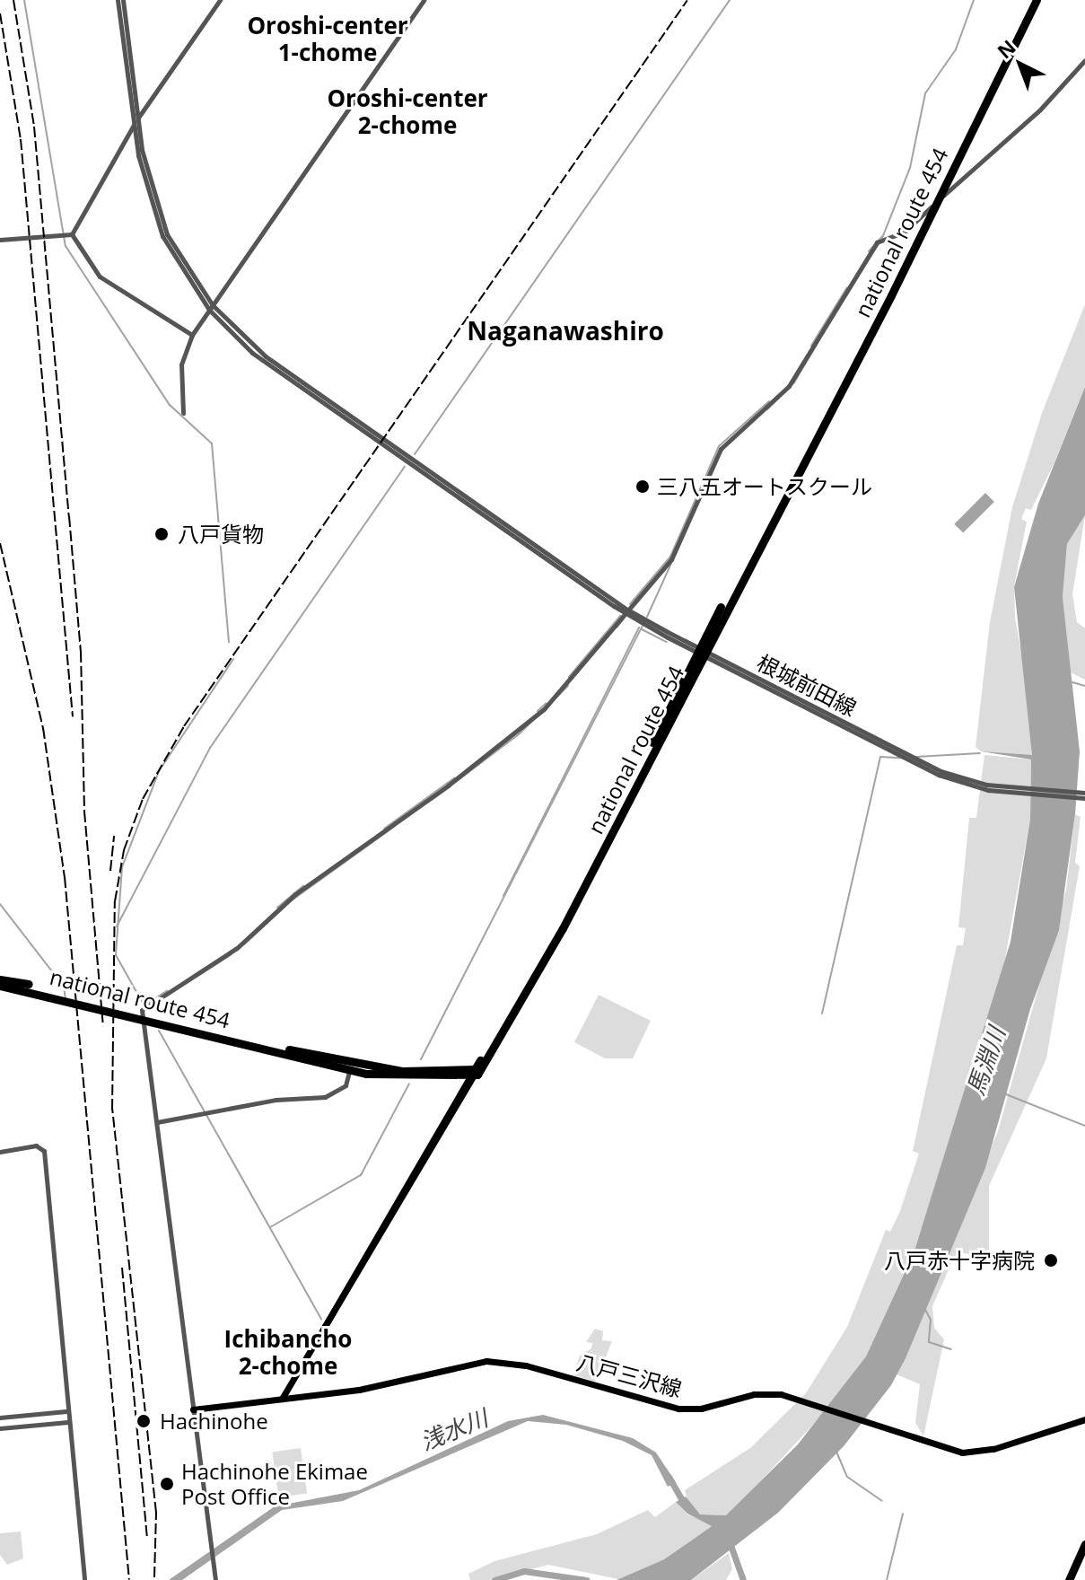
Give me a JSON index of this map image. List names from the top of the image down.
{
  "streets": {
    "highway": ["national route 454"],
    "main road": ["八戸三沢線"],
    "street": ["根城前田線"]
  },
  "crossings": [
    ["national route 454", "根城前田線"]
  ],
  "districts": [
    "Oroshi-center 1-chome",
    "Oroshi-center 2-chome",
    "Naganawashiro",
    "Ichibancho 2-chome"
  ],
  "water": ["馬淵川", "浅水川"],
  "places": [
    "三八五オートスクール",
    "八戸貨物",
    "八戸赤十字病院",
    "Hachinohe",
    "Hachinohe Ekimae Post Office"
  ],
  "north": "top left"
}
